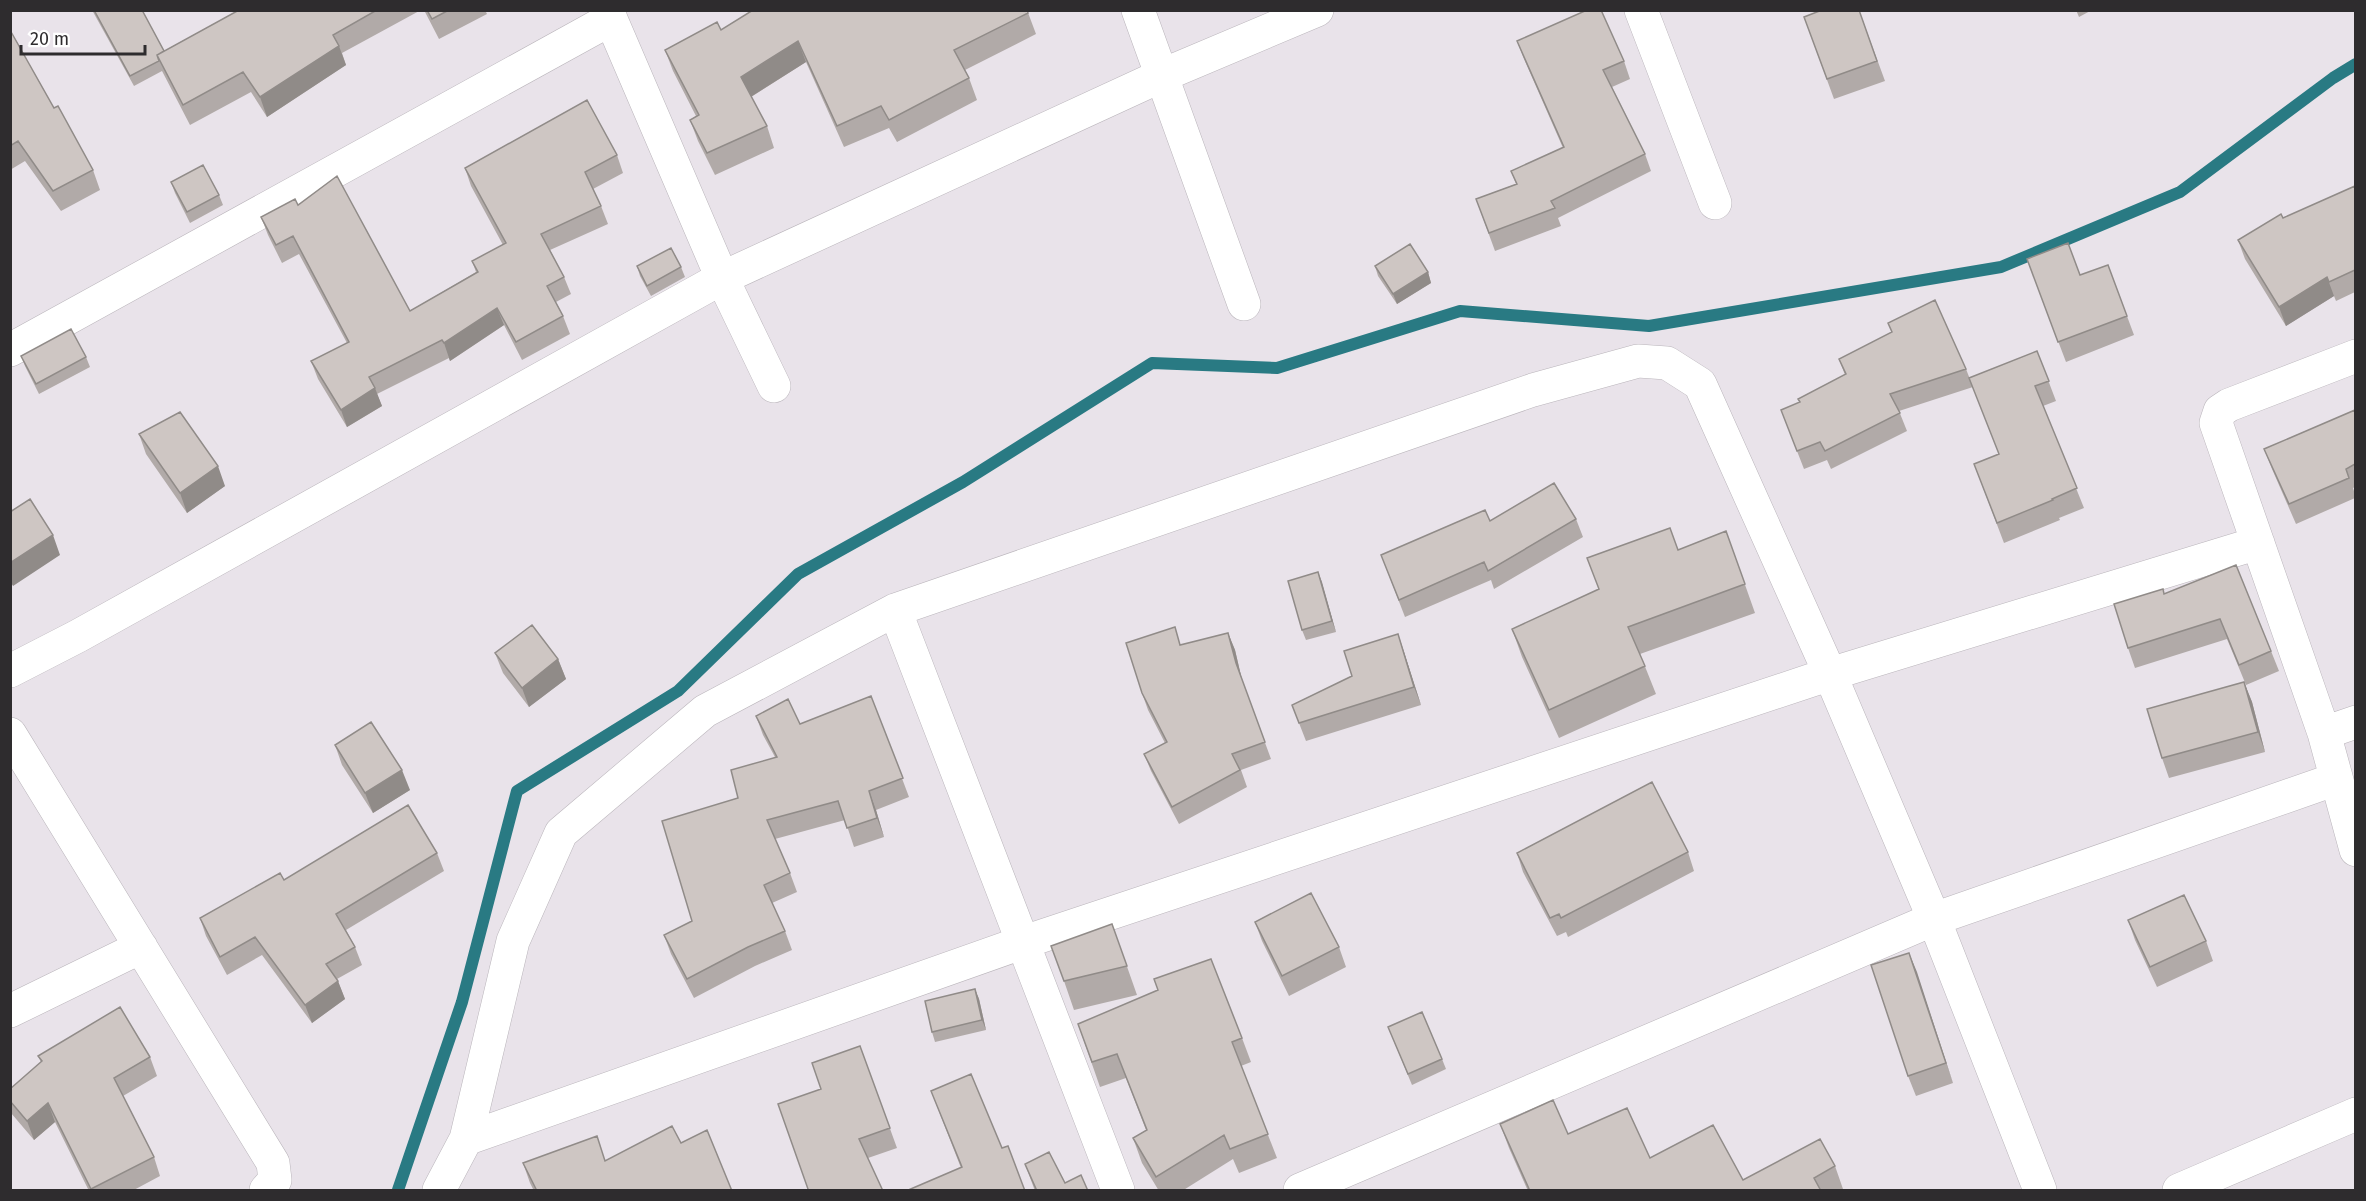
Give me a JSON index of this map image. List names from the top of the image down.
{
  "scale_bar": "20 m"
}
